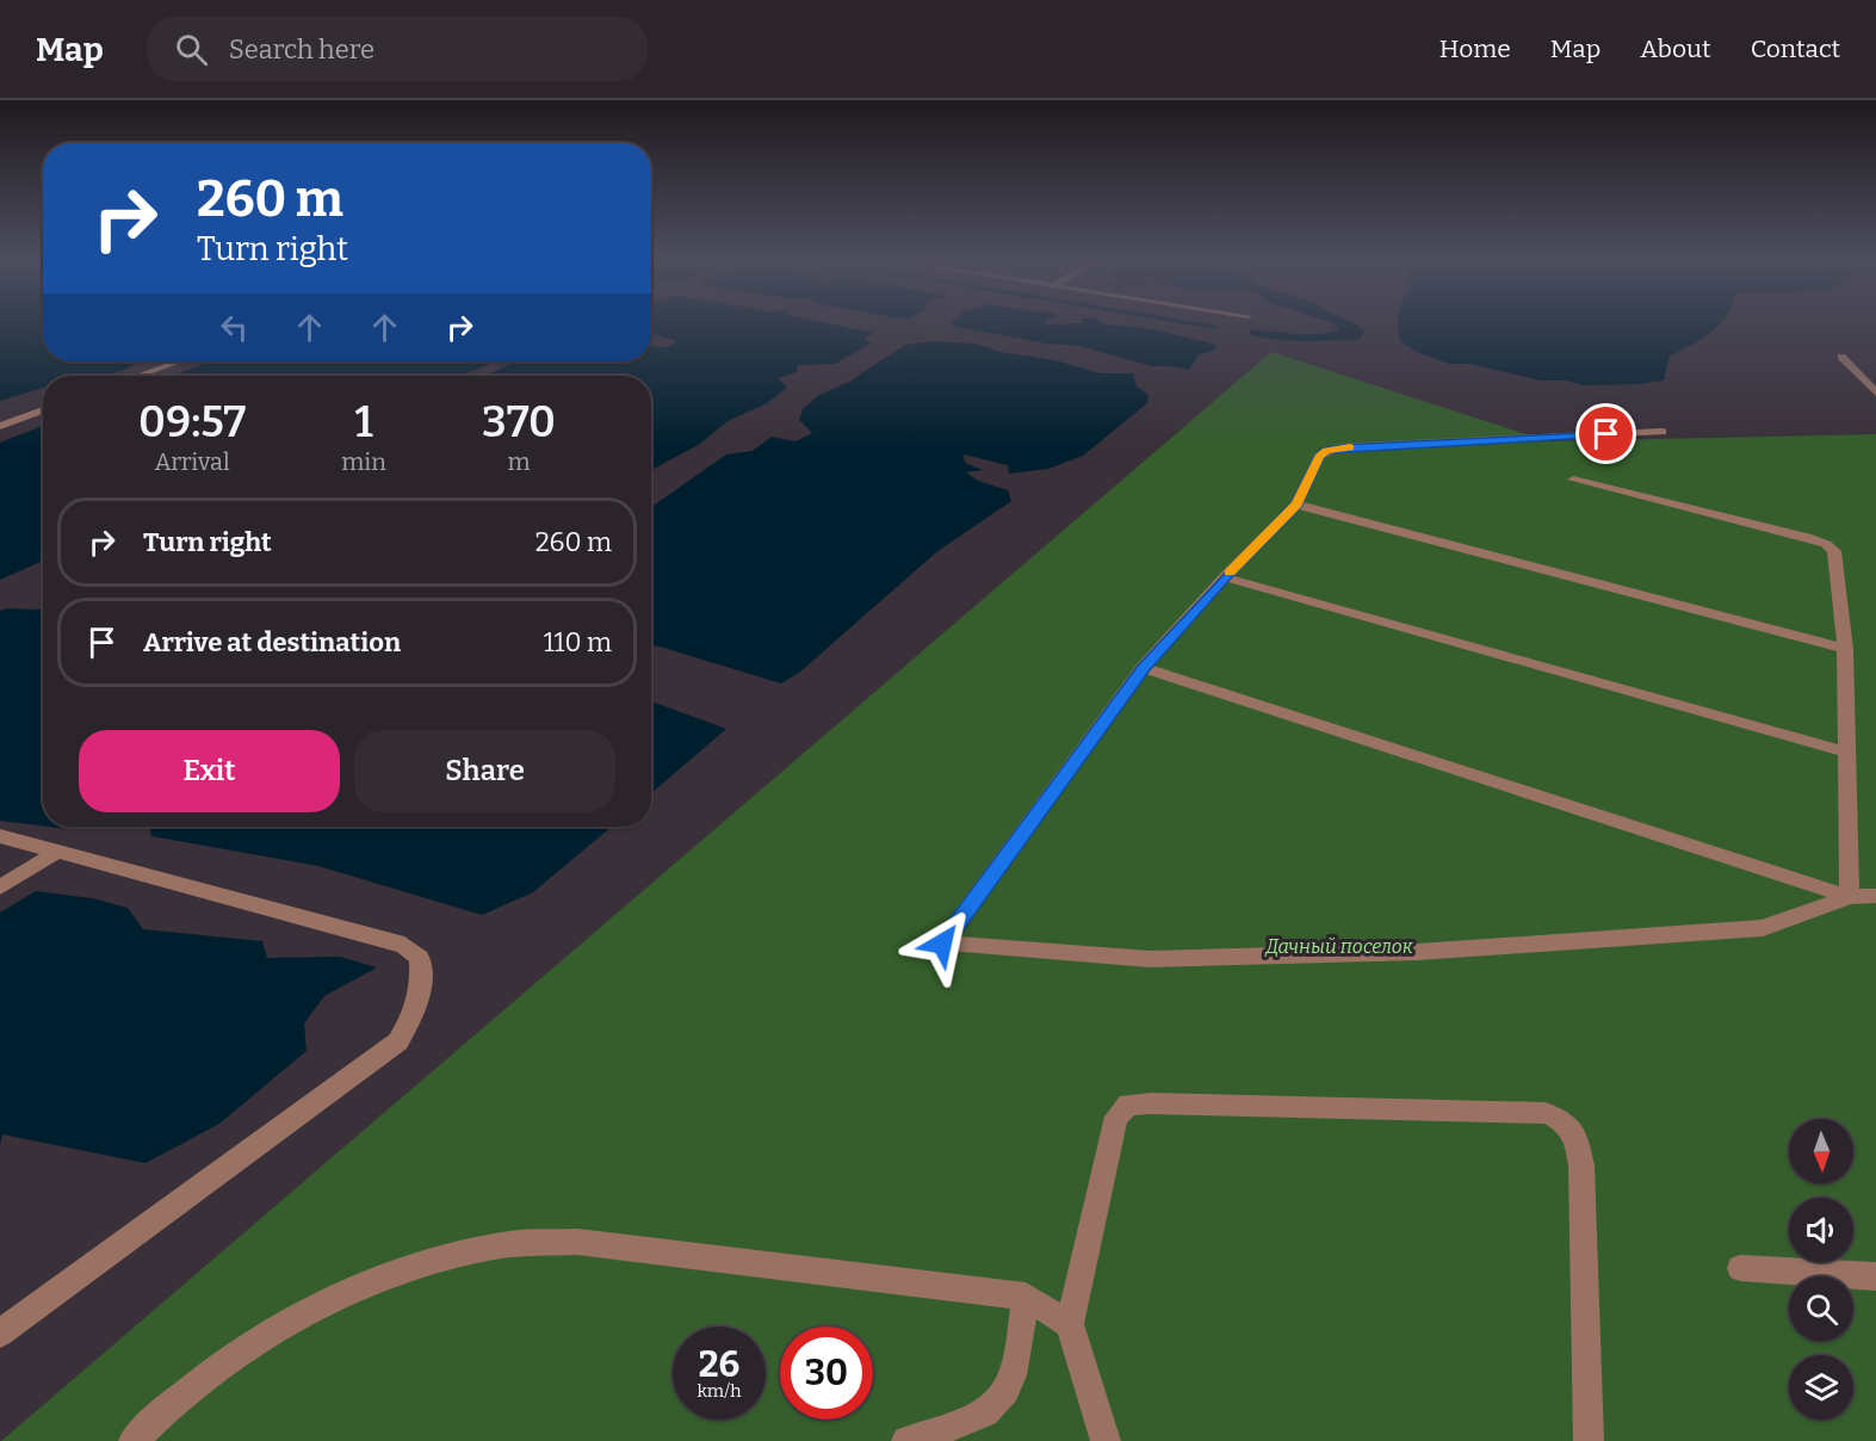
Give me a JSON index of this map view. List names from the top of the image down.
{
  "parks": ["Дачный поселок"],
  "north": "bottom",
  "page": {
    "header": "Map",
    "search": "Search here",
    "nav": [
      "Home",
      "Map",
      "About",
      "Contact"
    ],
    "turn": ["260 m", "Turn right"],
    "eta": [
      "09:57",
      "Arrival",
      "1",
      "min",
      "370",
      "m"
    ],
    "list": [
      {
        "name": "Turn right",
        "value": "260 m"
      },
      {
        "name": "Arrive at destination",
        "value": "110 m"
      }
    ],
    "buttons": ["Exit", "Share"],
    "speed": "26 km/h",
    "limit": "30"
  }
}
